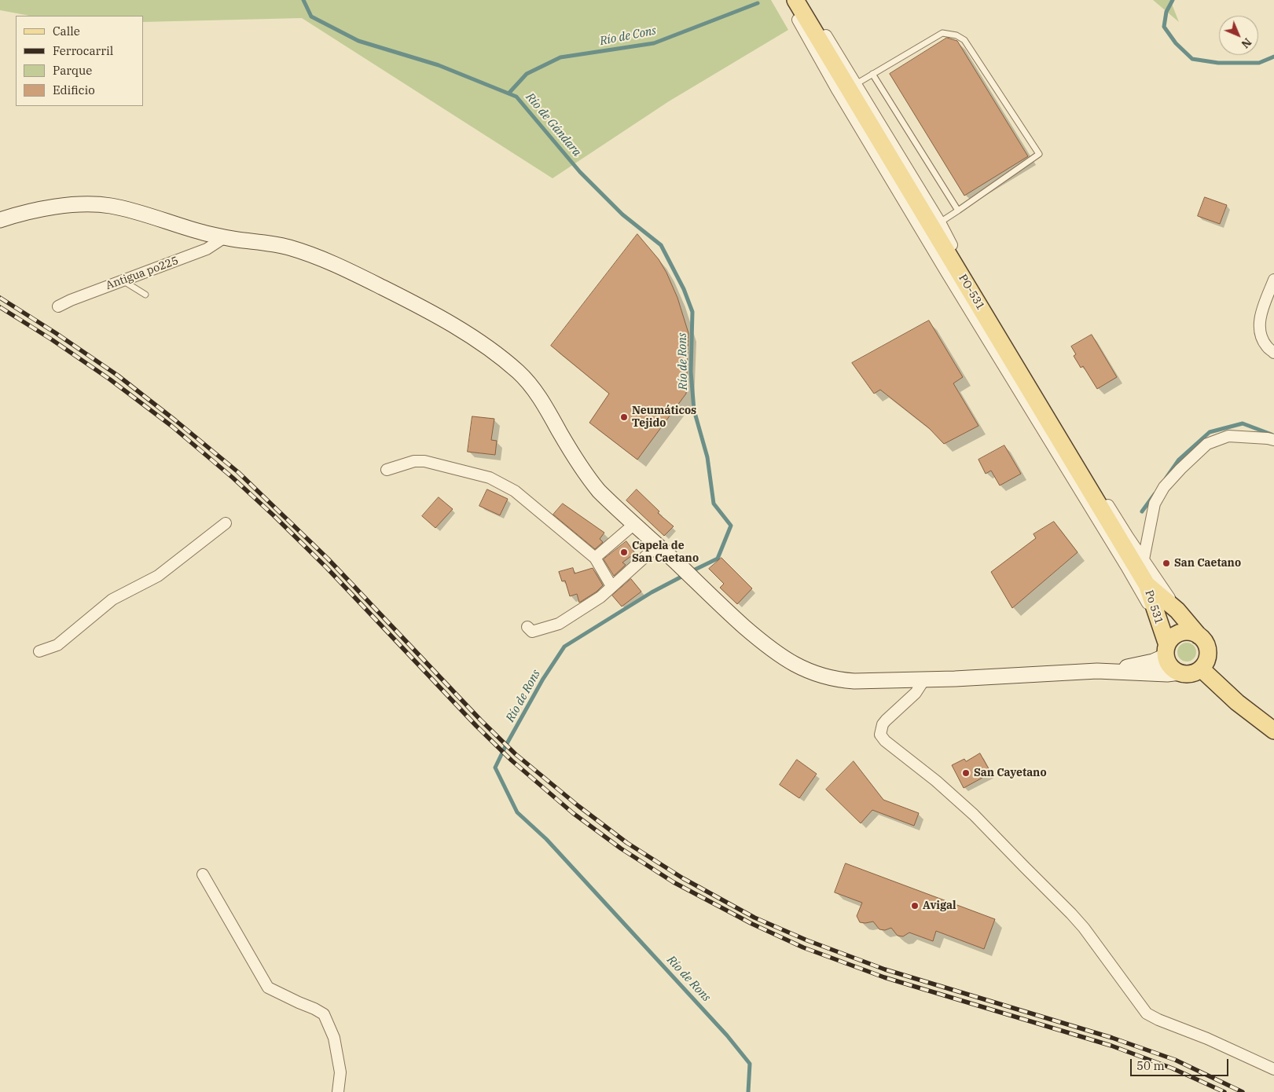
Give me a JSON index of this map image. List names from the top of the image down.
{
  "streets": {
    "main road": ["PO-531", "Po 531"],
    "street": ["Antigua po225"]
  },
  "crossings": [
    ["PO-531", "Po 531"]
  ],
  "water": ["Río de Cons", "Río de Gándara", "Río de Rons"],
  "places": [
    "Neumáticos Tejido",
    "Capela de San Caetano",
    "San Caetano",
    "San Cayetano",
    "Avigal"
  ],
  "legend": [
    "Calle",
    "Ferrocarril",
    "Parque",
    "Edificio"
  ],
  "scale_bar": "50 m",
  "north": "bottom right"
}
